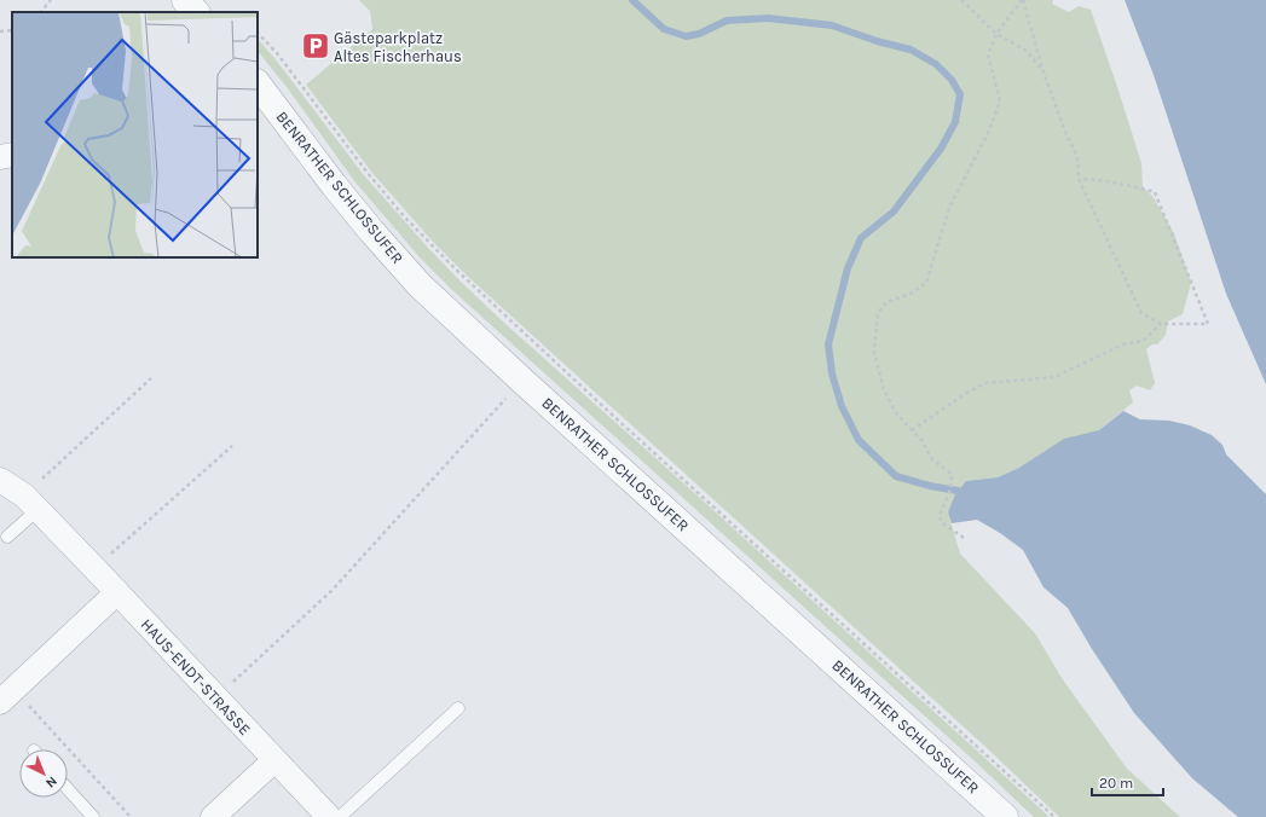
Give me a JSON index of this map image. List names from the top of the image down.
{
  "streets": {
    "street": ["BENRATHER SCHLOSSUFER", "HAUS-ENDT-STRASSE"]
  },
  "places": {
    "parking": ["Gästeparkplatz Altes Fischerhaus"]
  },
  "scale_bar": "20 m",
  "north": "bottom right"
}
